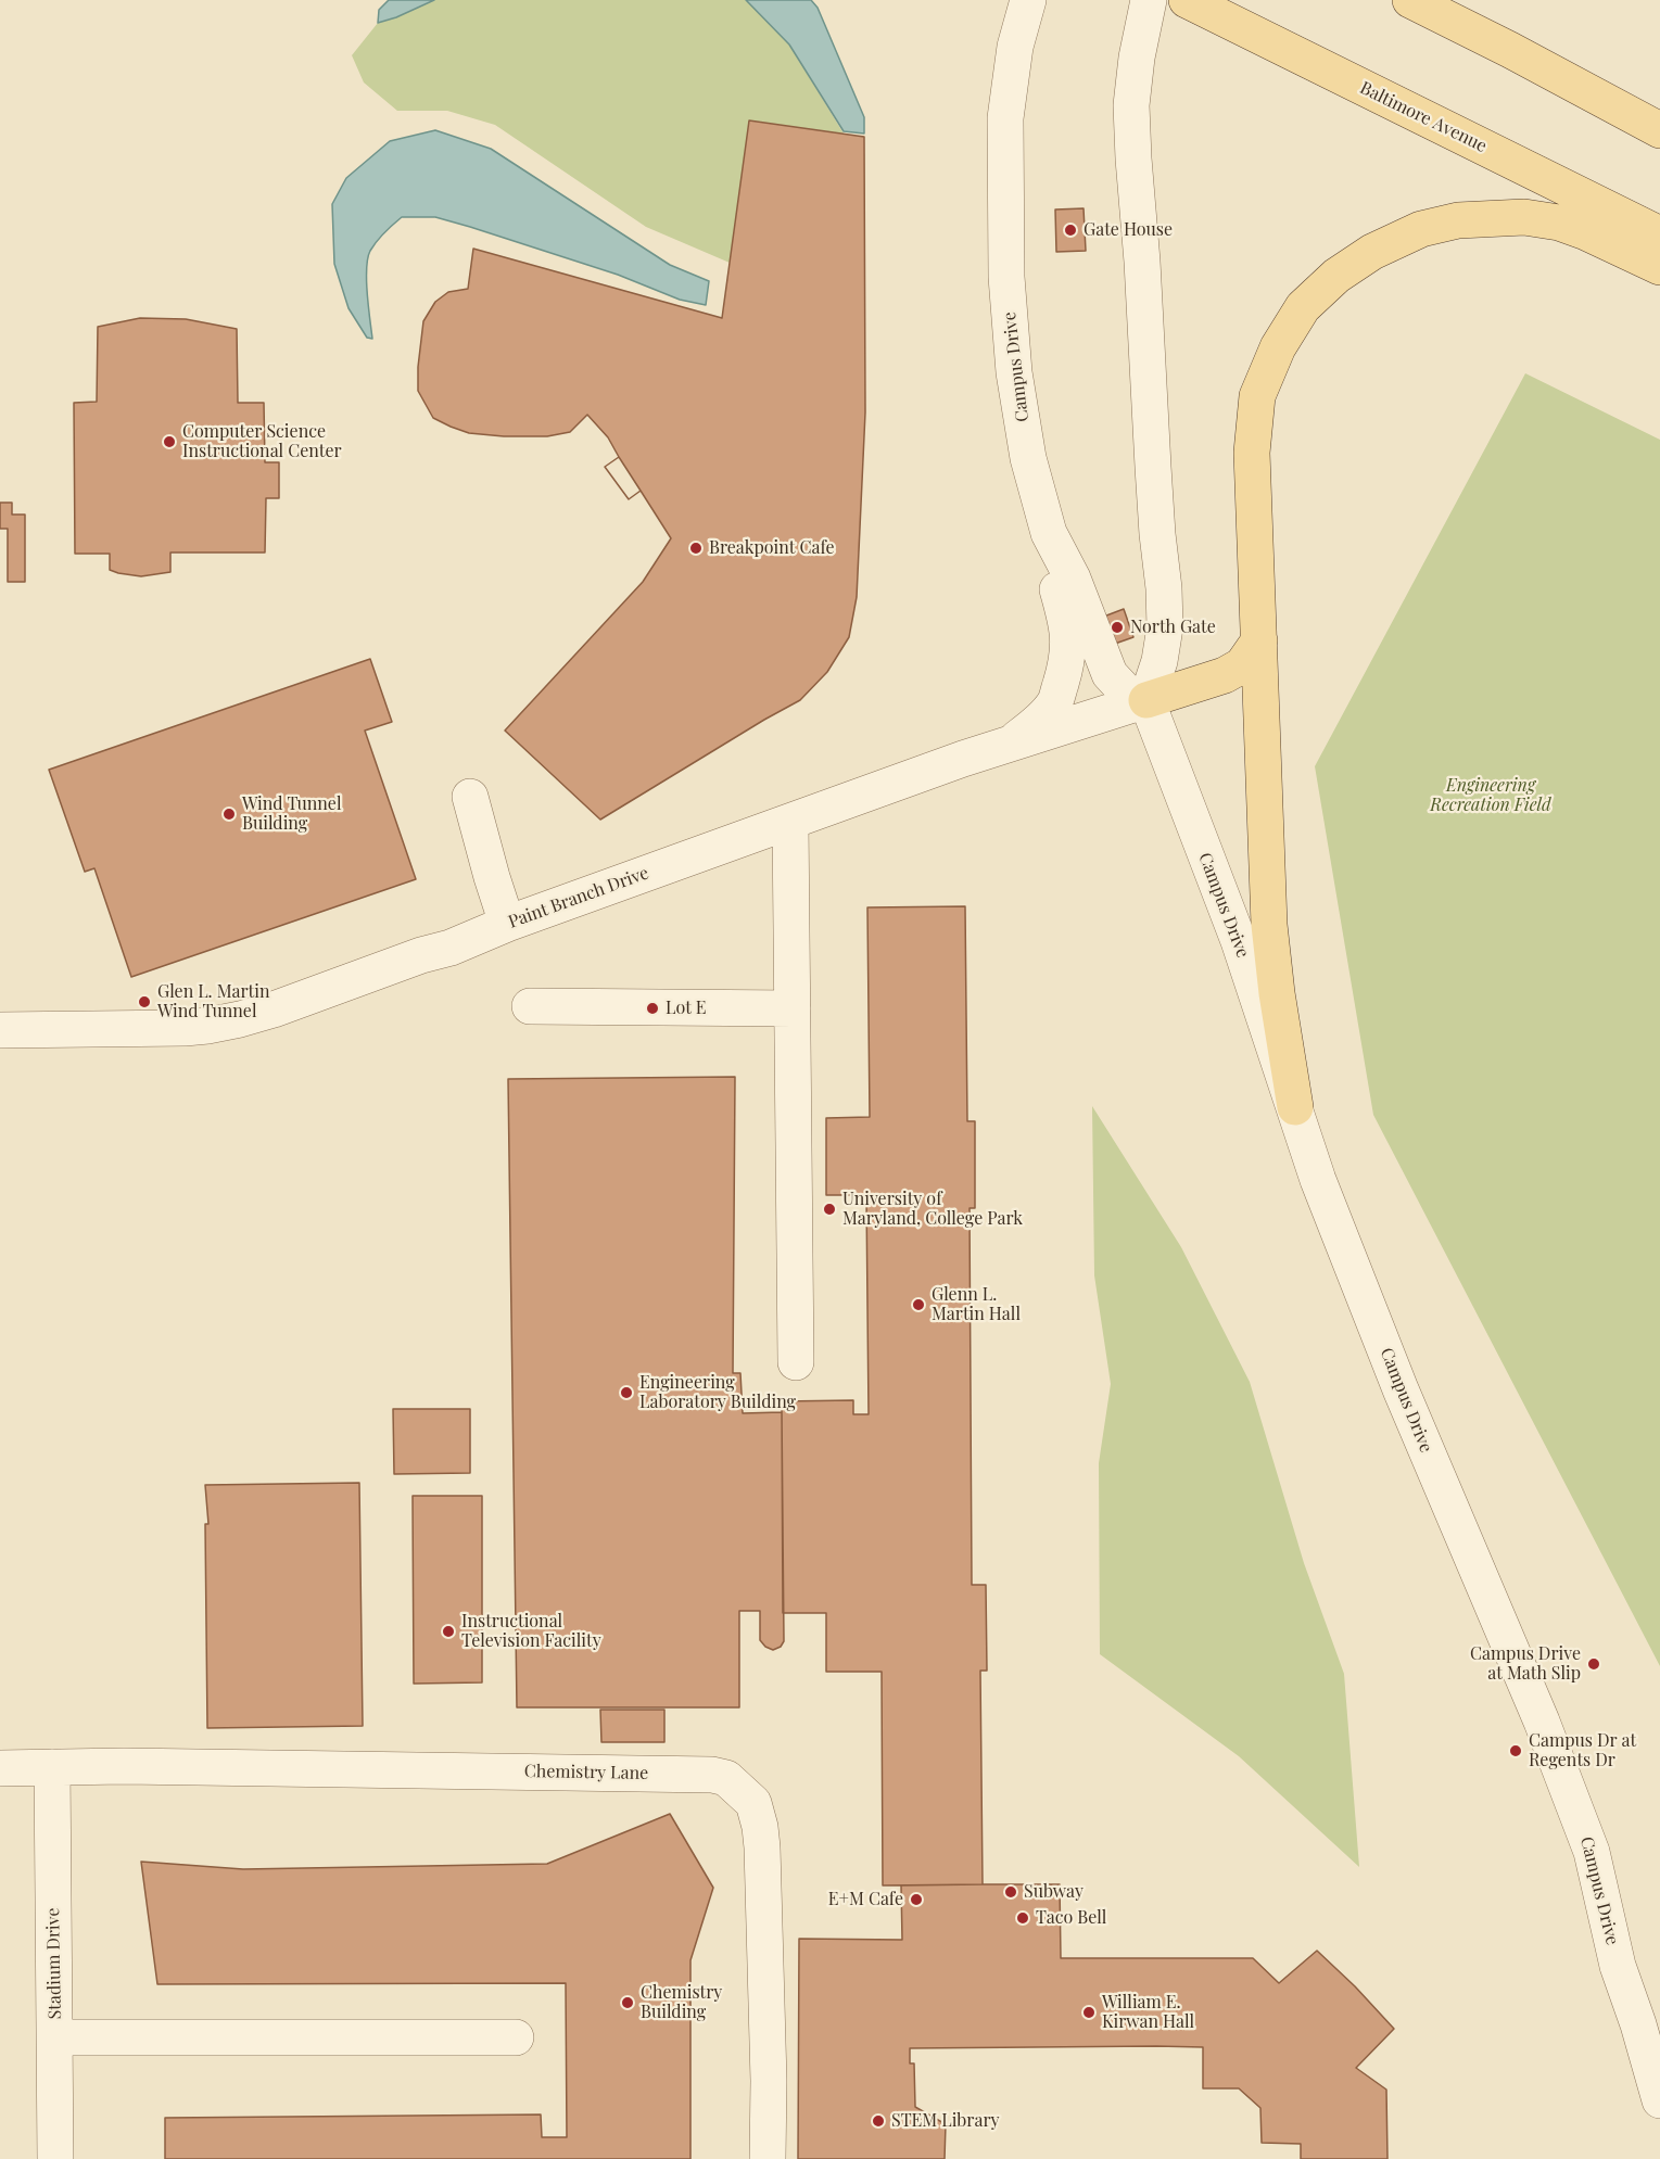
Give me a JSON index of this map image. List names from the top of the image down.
{
  "streets": {
    "main road": ["Baltimore Avenue"],
    "street": [
      "Campus Drive",
      "Paint Branch Drive",
      "Chemistry Lane",
      "Stadium Drive"
    ]
  },
  "crossings": [
    ["Campus Drive", "Paint Branch Drive"],
    ["Chemistry Lane", "Stadium Drive"]
  ],
  "parks": ["Engineering Recreation Field"],
  "places": [
    "Gate House",
    "Computer Science Instructional Center",
    "Breakpoint Cafe",
    "North Gate",
    "Wind Tunnel Building",
    "Glen L. Martin Wind Tunnel",
    "Lot E",
    "University of Maryland, College Park",
    "Glenn L. Martin Hall",
    "Engineering Laboratory Building",
    "Instructional Television Facility",
    "Campus Drive at Math Slip",
    "Campus Dr at Regents Dr",
    "Subway",
    "E+M Cafe",
    "Taco Bell",
    "Chemistry Building",
    "William E. Kirwan Hall",
    "STEM Library"
  ]
}
